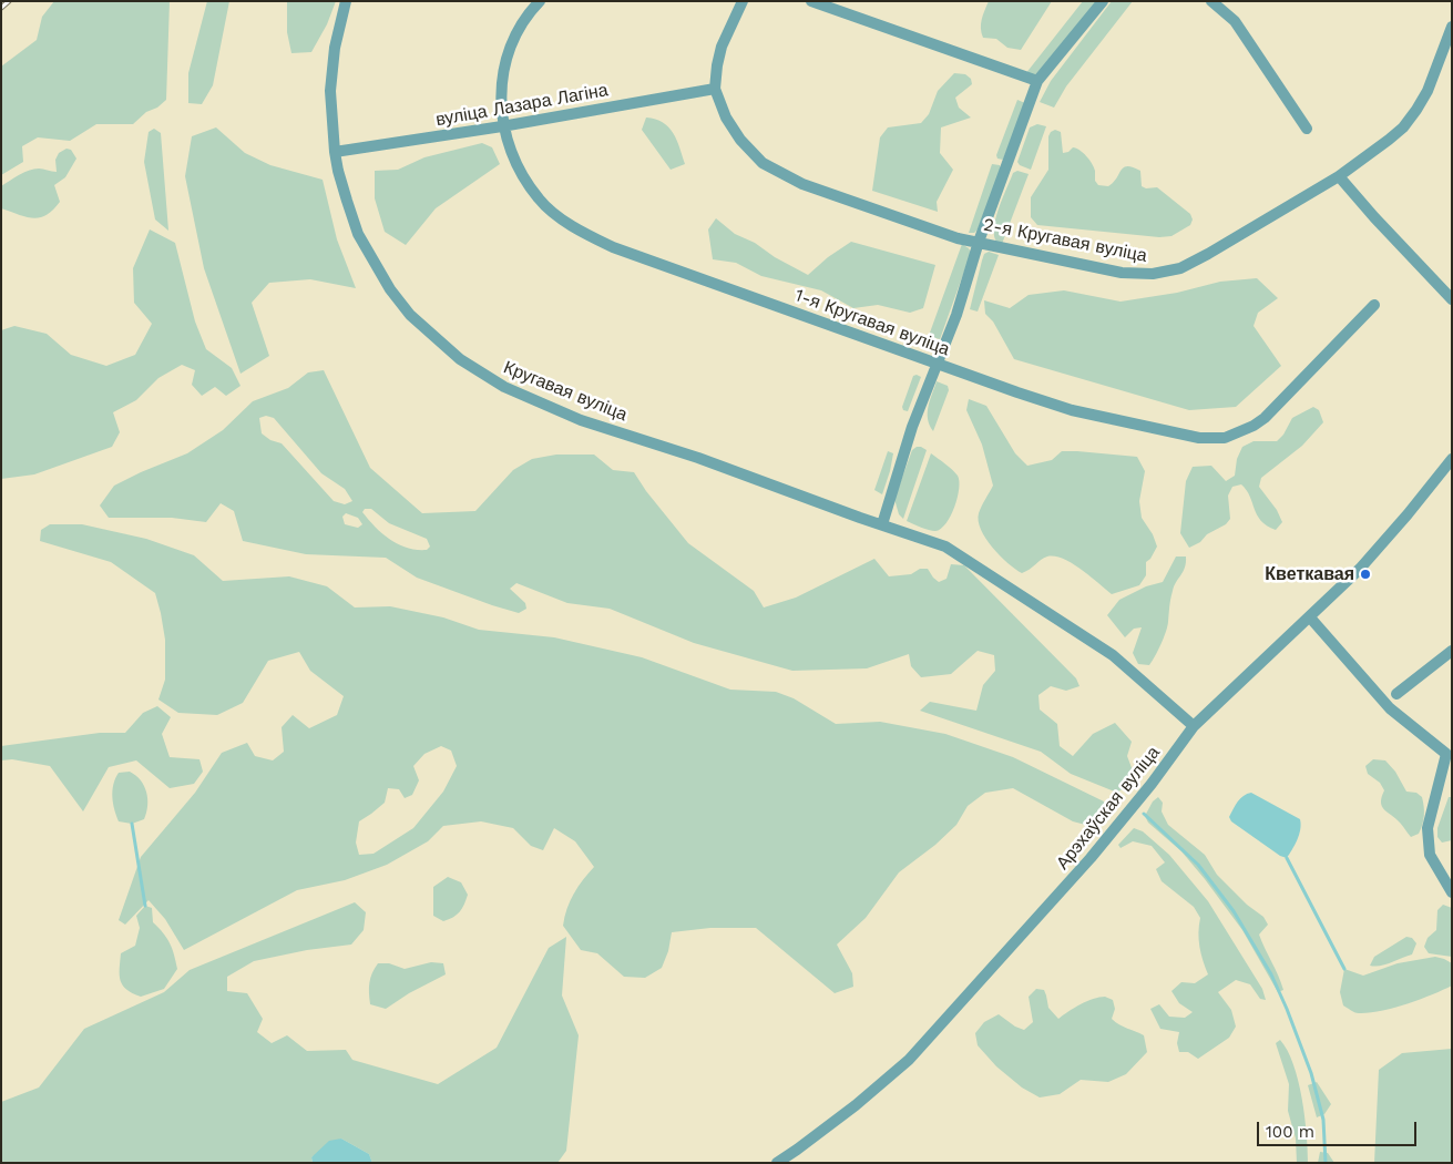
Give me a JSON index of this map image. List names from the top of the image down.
{
  "streets": {
    "street": [
      "вуліца Лазара Лагіна",
      "2-я Кругавая вуліца",
      "1-я Кругавая вуліца",
      "Кругавая вуліца",
      "Арэхаўская вуліца"
    ]
  },
  "crossings": [
    ["вуліца Лазара Лагіна", "2-я Кругавая вуліца"],
    ["вуліца Лазара Лагіна", "1-я Кругавая вуліца"],
    ["вуліца Лазара Лагіна", "Кругавая вуліца"],
    ["Кругавая вуліца", "Арэхаўская вуліца"]
  ],
  "places": ["Кветкавая"],
  "scale_bar": "100 m"
}
